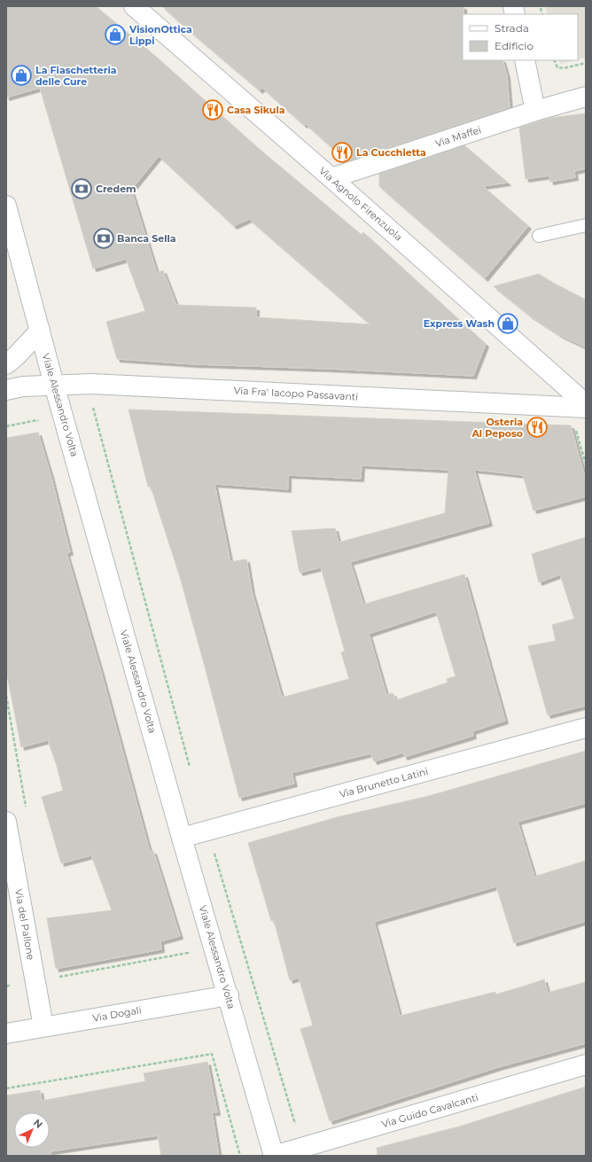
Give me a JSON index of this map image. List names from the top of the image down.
{
  "streets": {
    "street": [
      "Via Maffei",
      "Via Agnolo Firenzuola",
      "Via Fra' Iacopo Passavanti",
      "Viale Alessandro Volta",
      "Via Brunetto Latini",
      "Via del Pallone",
      "Via Dogali",
      "Via Guido Cavalcanti"
    ]
  },
  "crossings": [
    ["Via Maffei", "Via Agnolo Firenzuola"],
    ["Via Agnolo Firenzuola", "Via Fra' Iacopo Passavanti"],
    ["Via Fra' Iacopo Passavanti", "Viale Alessandro Volta"],
    ["Viale Alessandro Volta", "Via Brunetto Latini"],
    ["Viale Alessandro Volta", "Via Dogali"],
    ["Viale Alessandro Volta", "Via Guido Cavalcanti"],
    ["Via del Pallone", "Via Dogali"]
  ],
  "places": {
    "shop": ["VisionOttica Lippi", "La Fiaschetteria delle Cure", "Express Wash"],
    "restaurant": ["Casa Sikula", "La Cucchietta", "Osteria Al Peposo"],
    "bank": ["Credem", "Banca Sella"]
  },
  "legend": ["Strada", "Edificio"],
  "north": "top right"
}
